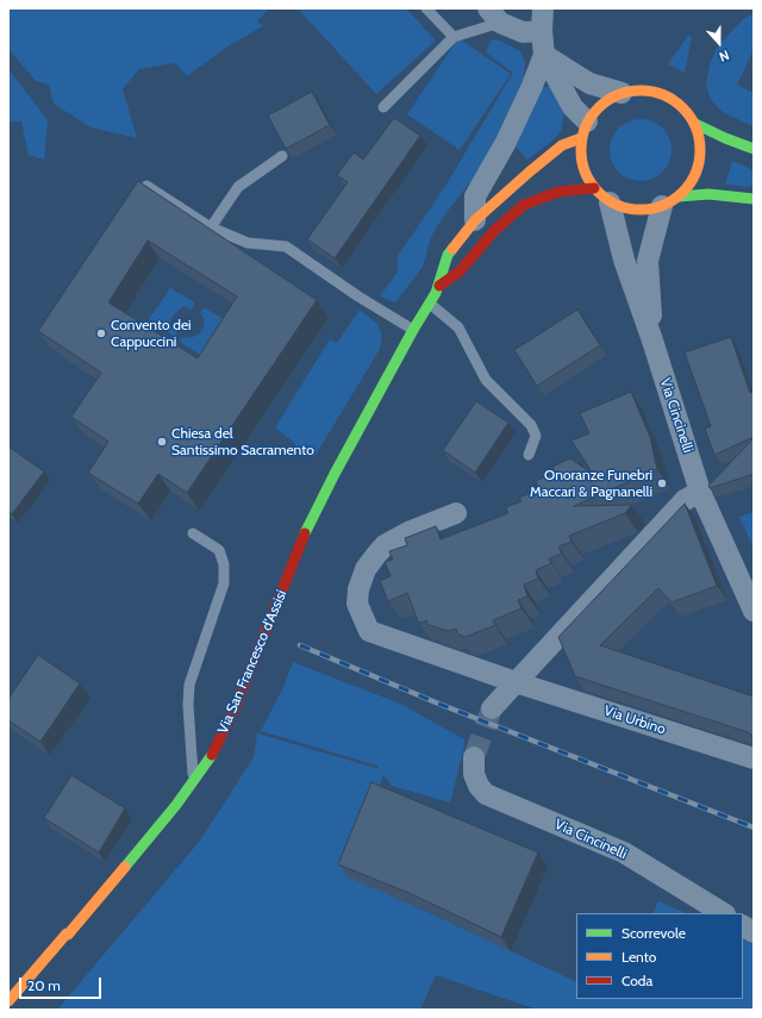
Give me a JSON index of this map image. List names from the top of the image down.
{
  "streets": {
    "main road": ["Via San Francesco d'Assisi"],
    "street": ["Via Cincinelli", "Via Urbino"]
  },
  "crossings": [
    ["Via Cincinelli", "Via San Francesco d'Assisi"]
  ],
  "places": ["Convento dei Cappuccini", "Chiesa del Santissimo Sacramento", "Onoranze Funebri Maccari & Pagnanelli"],
  "legend": ["Scorrevole", "Lento", "Coda"],
  "scale_bar": "20 m",
  "north": "bottom"
}
